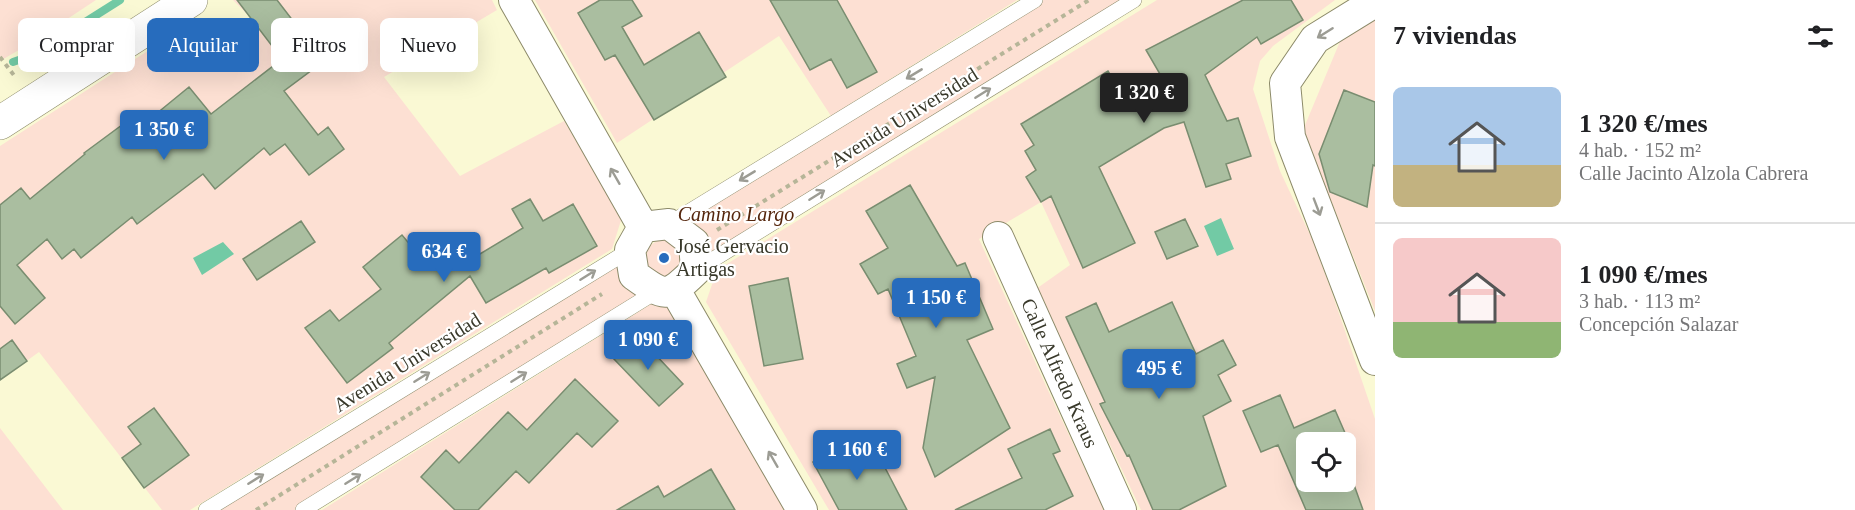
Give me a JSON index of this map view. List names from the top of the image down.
{
  "streets": {
    "street": ["Calle Alfredo Kraus"],
    "lane": ["Avenida Universidad"]
  },
  "parks": ["Camino Largo"],
  "places": ["José Gervacio Artigas"],
  "page": {
    "heading": "7 viviendas",
    "chip": [
      "Comprar",
      "Alquilar",
      "Filtros",
      "Nuevo"
    ],
    "list": [
      {
        "name": "1 320 €/mes",
        "note": "4 hab. · 152 m² · Calle Jacinto Alzola Cabrera"
      },
      {
        "name": "1 090 €/mes",
        "note": "3 hab. · 113 m² · Concepción Salazar"
      }
    ],
    "price": [
      "1 320 €",
      "1 350 €",
      "634 €",
      "1 150 €",
      "1 090 €",
      "495 €",
      "1 160 €"
    ]
  }
}
